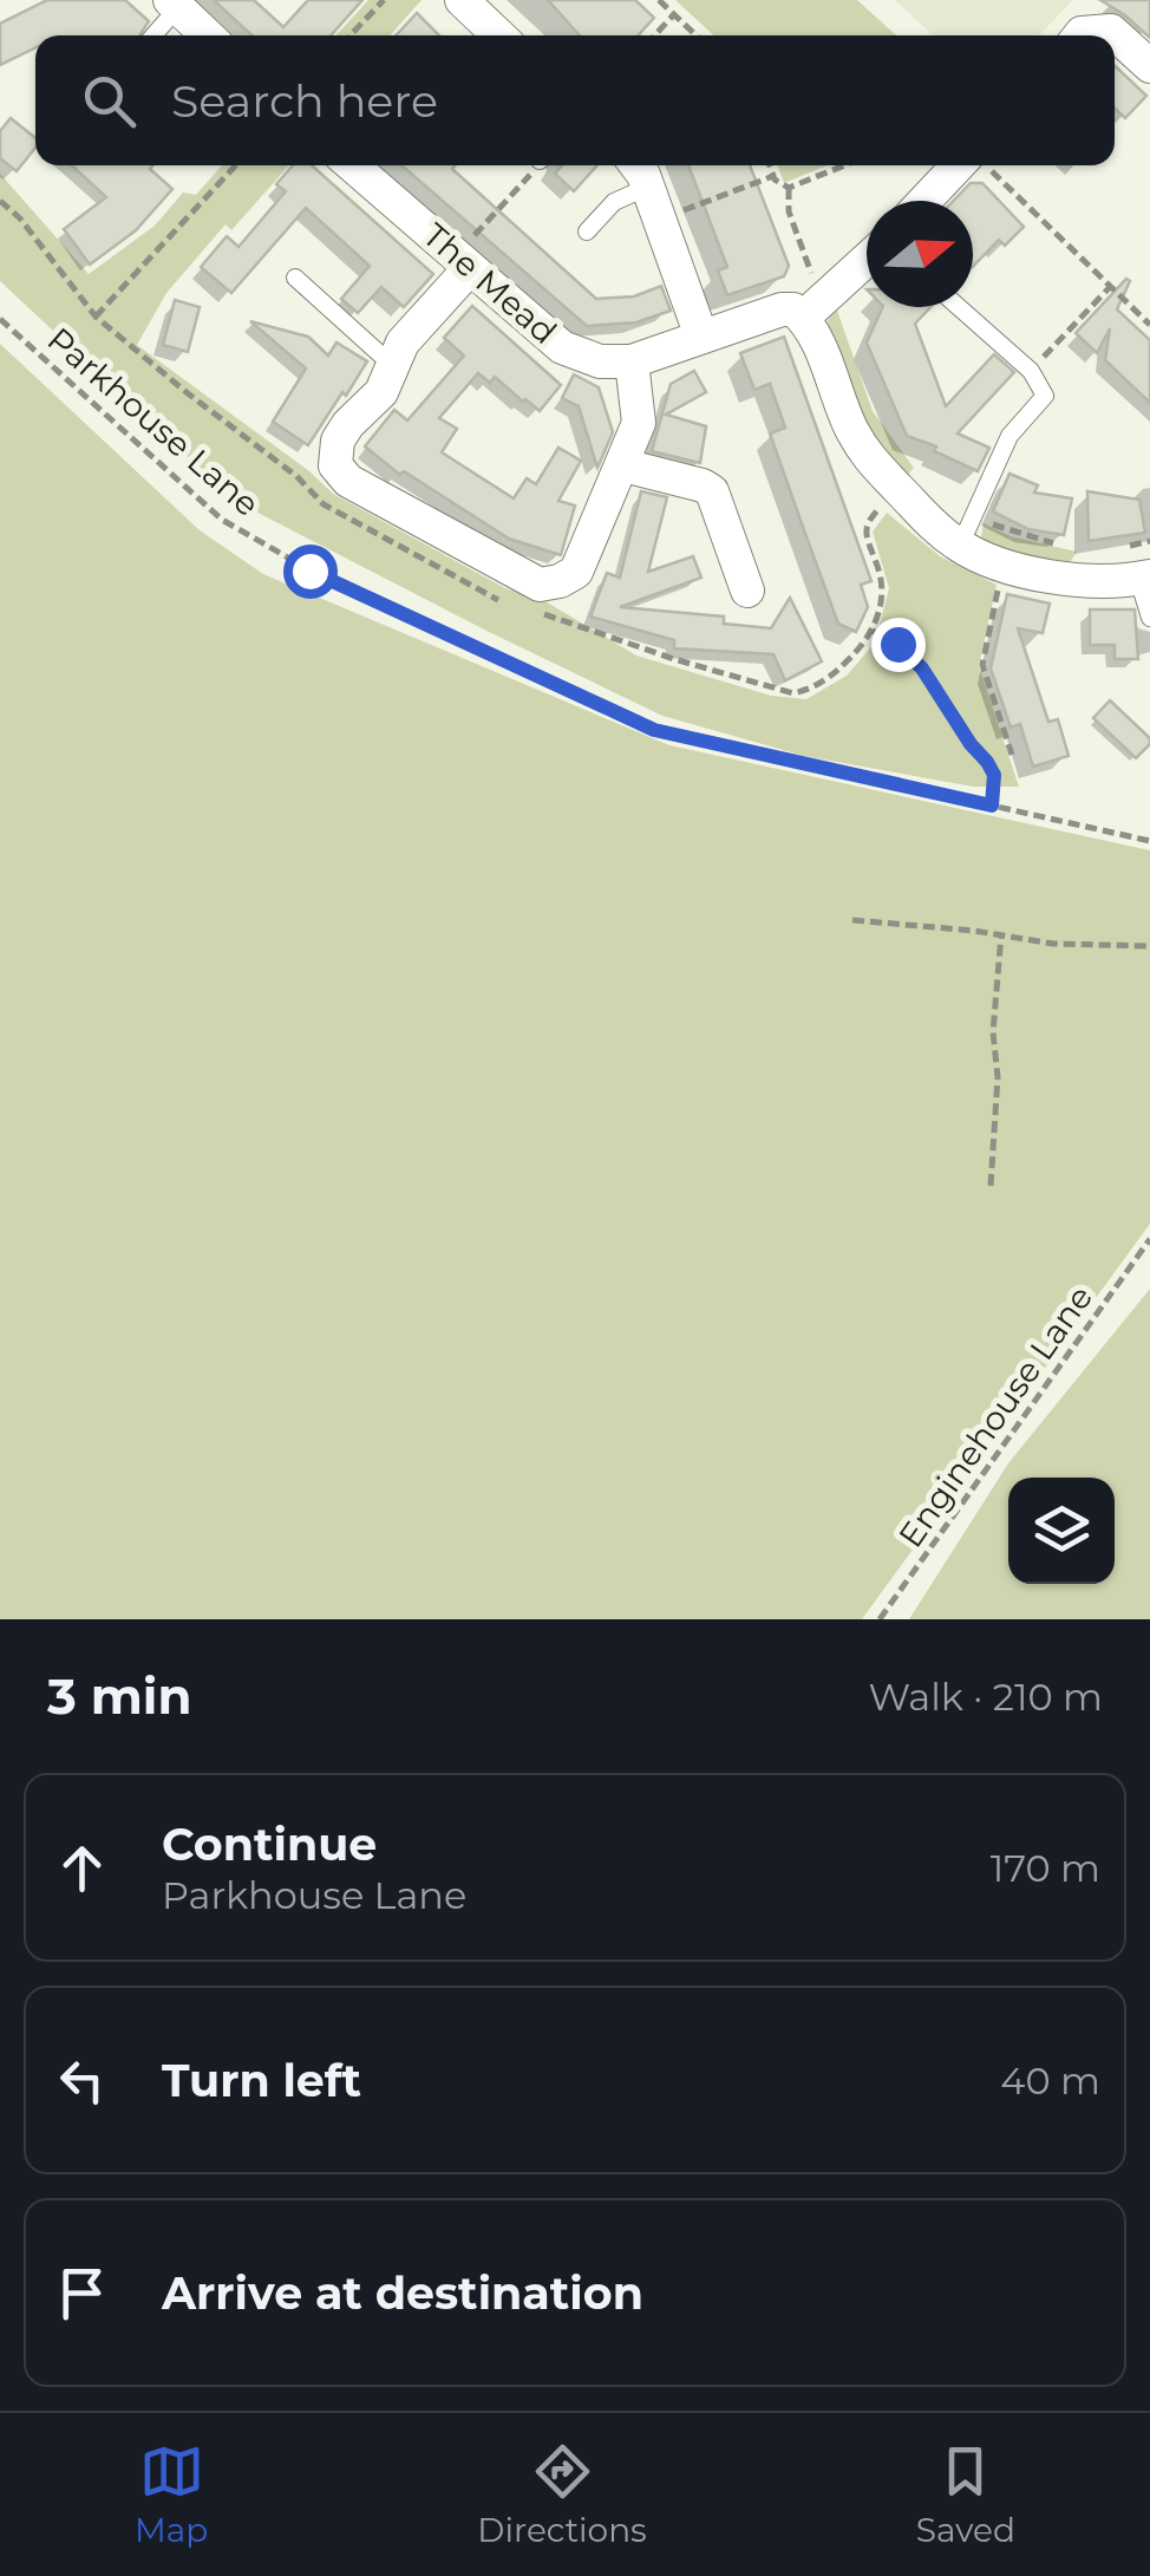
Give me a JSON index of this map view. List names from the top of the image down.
{
  "streets": {
    "street": ["The Mead"],
    "path": ["Parkhouse Lane", "Enginehouse Lane"]
  },
  "north": "right",
  "page": {
    "search": "Search here",
    "heading": ["3 min", "Walk · 210 m"],
    "list": [
      ["Continue", "Parkhouse Lane", "170 m"],
      ["Turn left", "40 m"],
      "Arrive at destination"
    ],
    "nav": ["Map", "Directions", "Saved"]
  }
}
